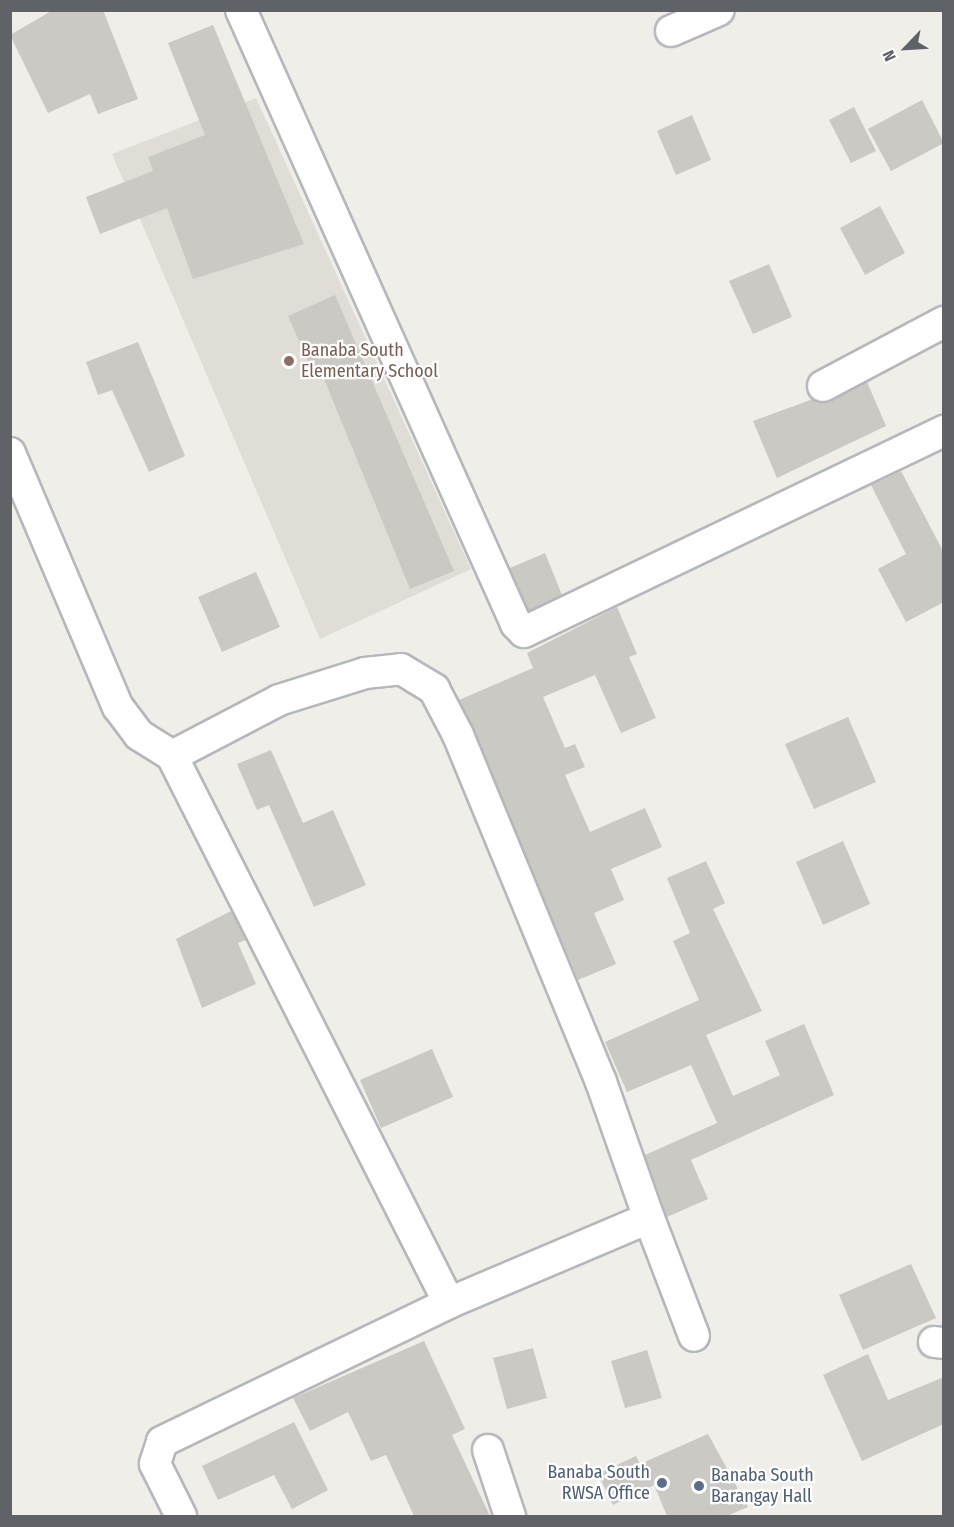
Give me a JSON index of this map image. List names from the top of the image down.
{
  "places": ["Banaba South Elementary School", "Banaba South RWSA Office", "Banaba South Barangay Hall"],
  "north": "bottom left"
}
